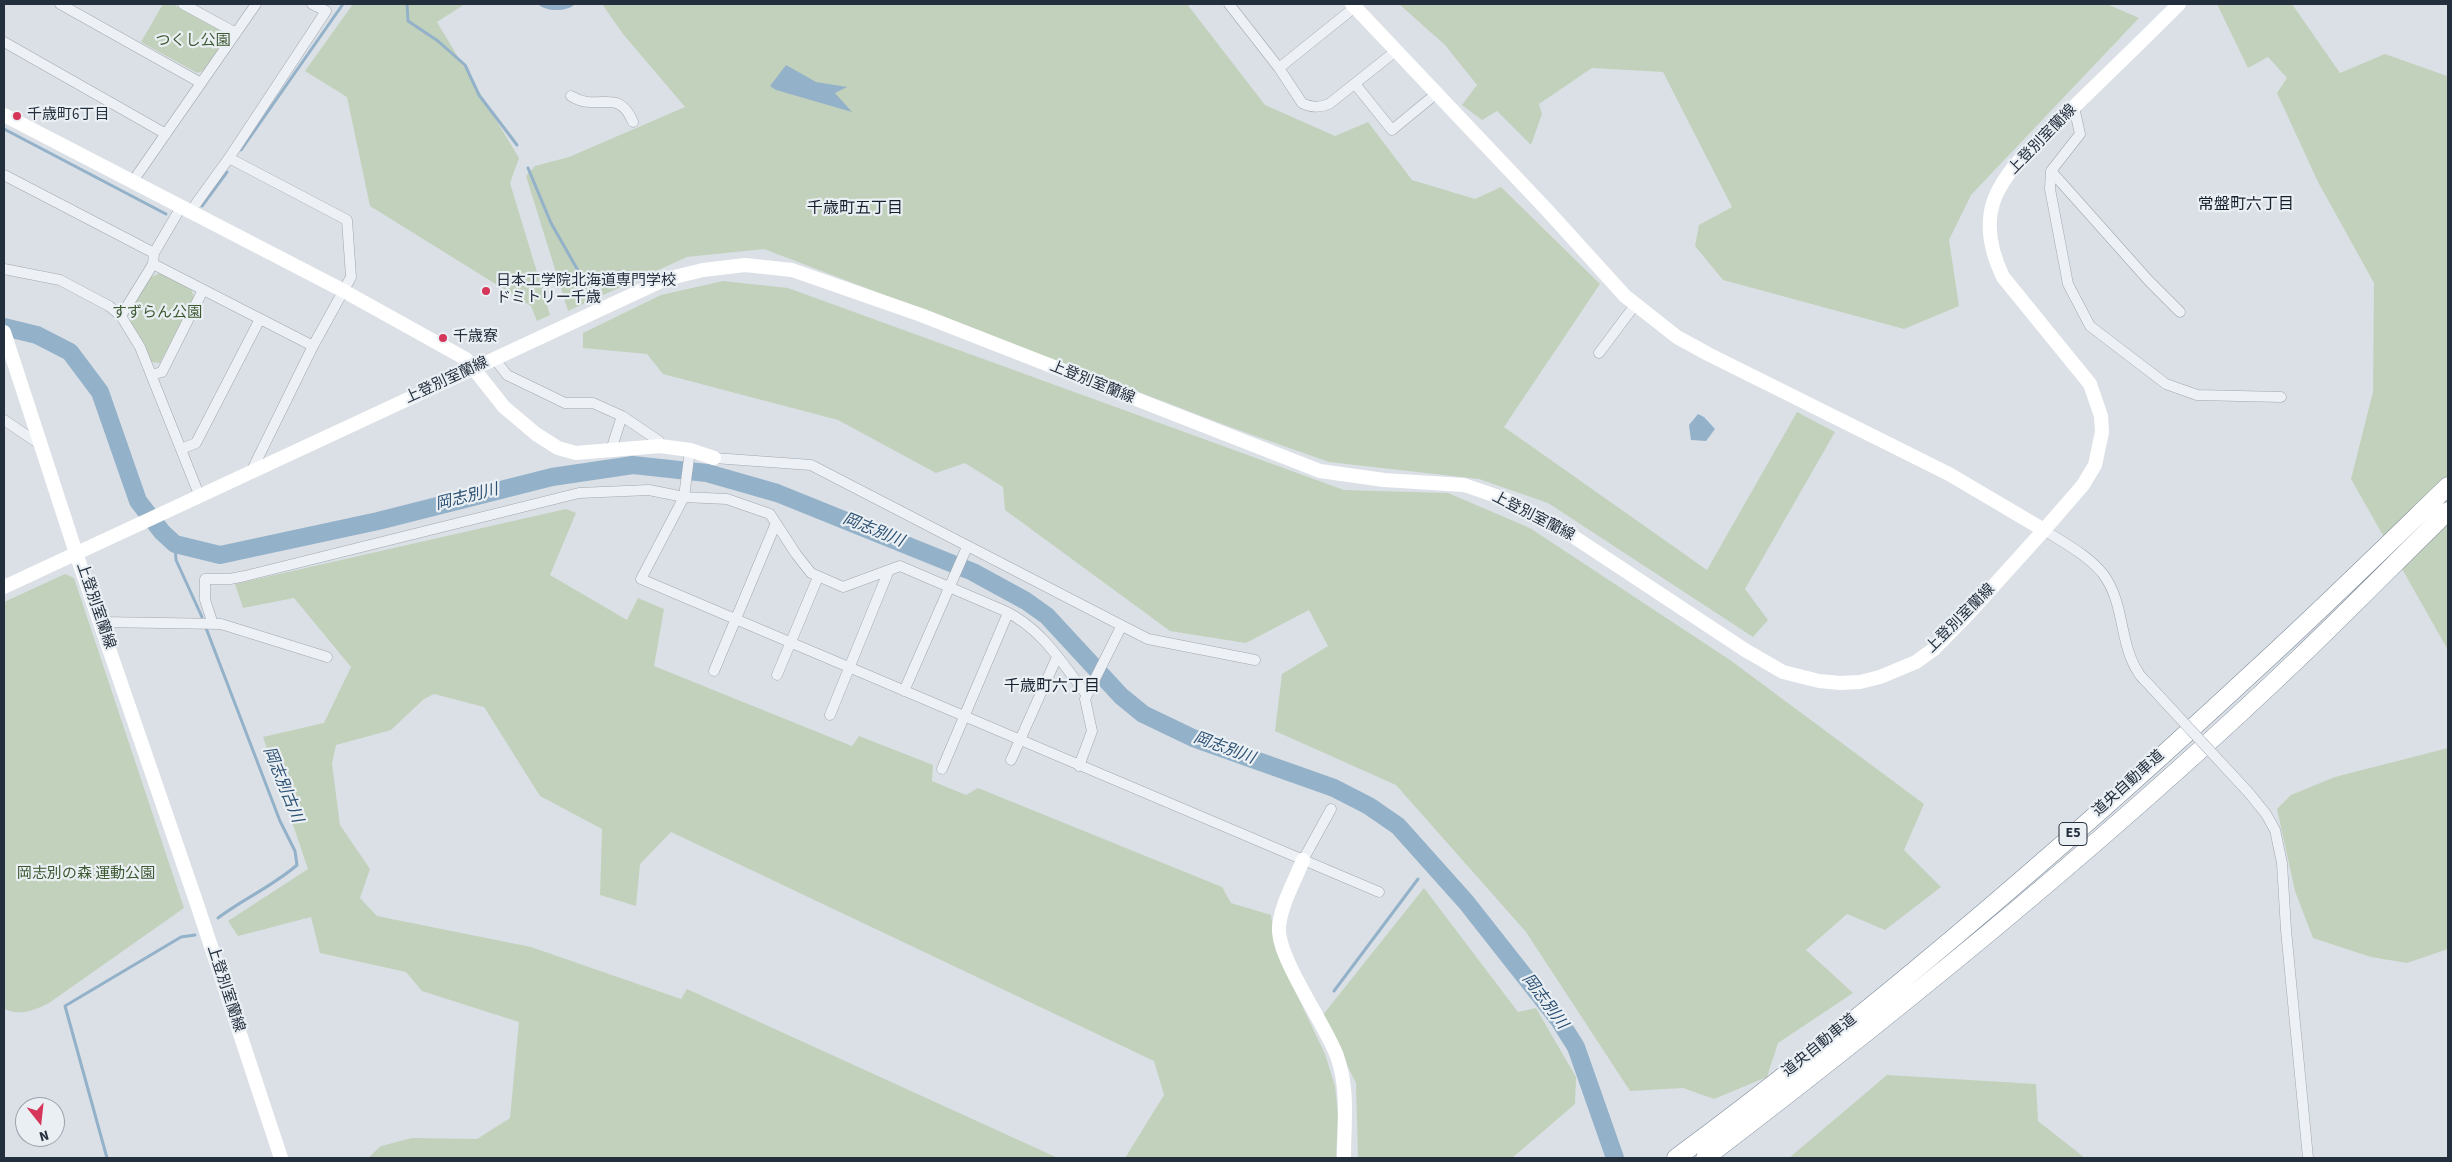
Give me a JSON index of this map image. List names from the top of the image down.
{
  "streets": {
    "highway": ["道央自動車道", "E5"],
    "main road": ["上登別室蘭線"]
  },
  "districts": ["常盤町六丁目", "千歳町五丁目", "千歳町六丁目"],
  "water": ["岡志別川", "岡志別古川"],
  "parks": ["つくし公園", "すずらん公園", "岡志別の森 運動公園"],
  "places": ["千歳町6丁目", "日本工学院北海道専門学校 ドミトリー千歳", "千歳寮"],
  "north": "bottom"
}
